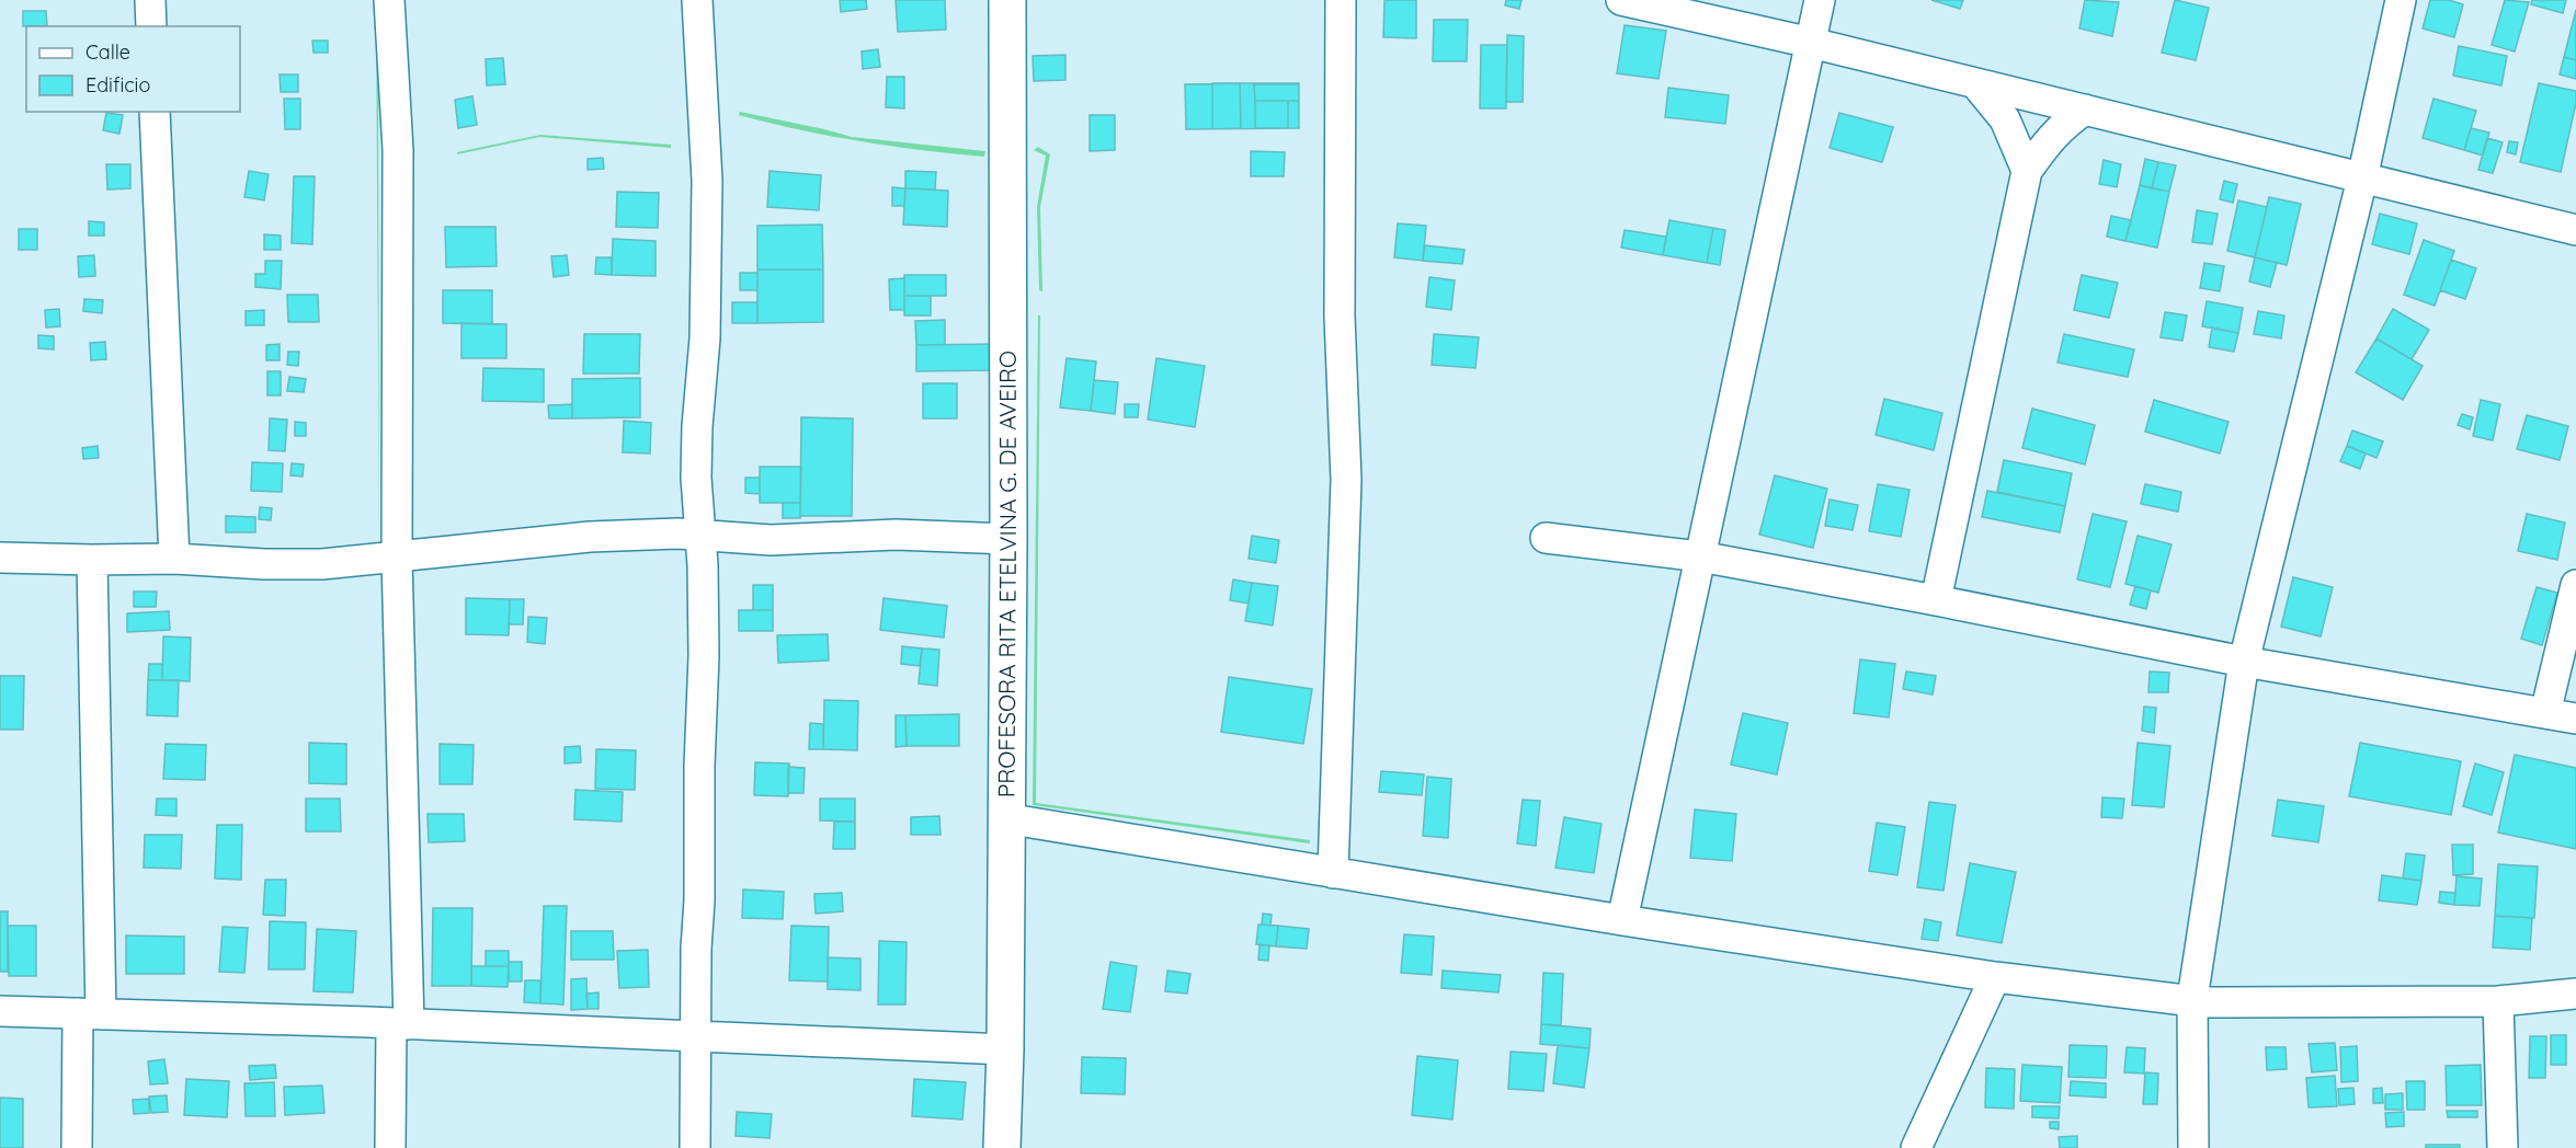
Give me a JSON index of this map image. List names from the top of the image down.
{
  "streets": {
    "street": ["PROFESORA RITA ETELVINA G. DE AVEIRO"]
  },
  "legend": ["Calle", "Edificio"]
}
